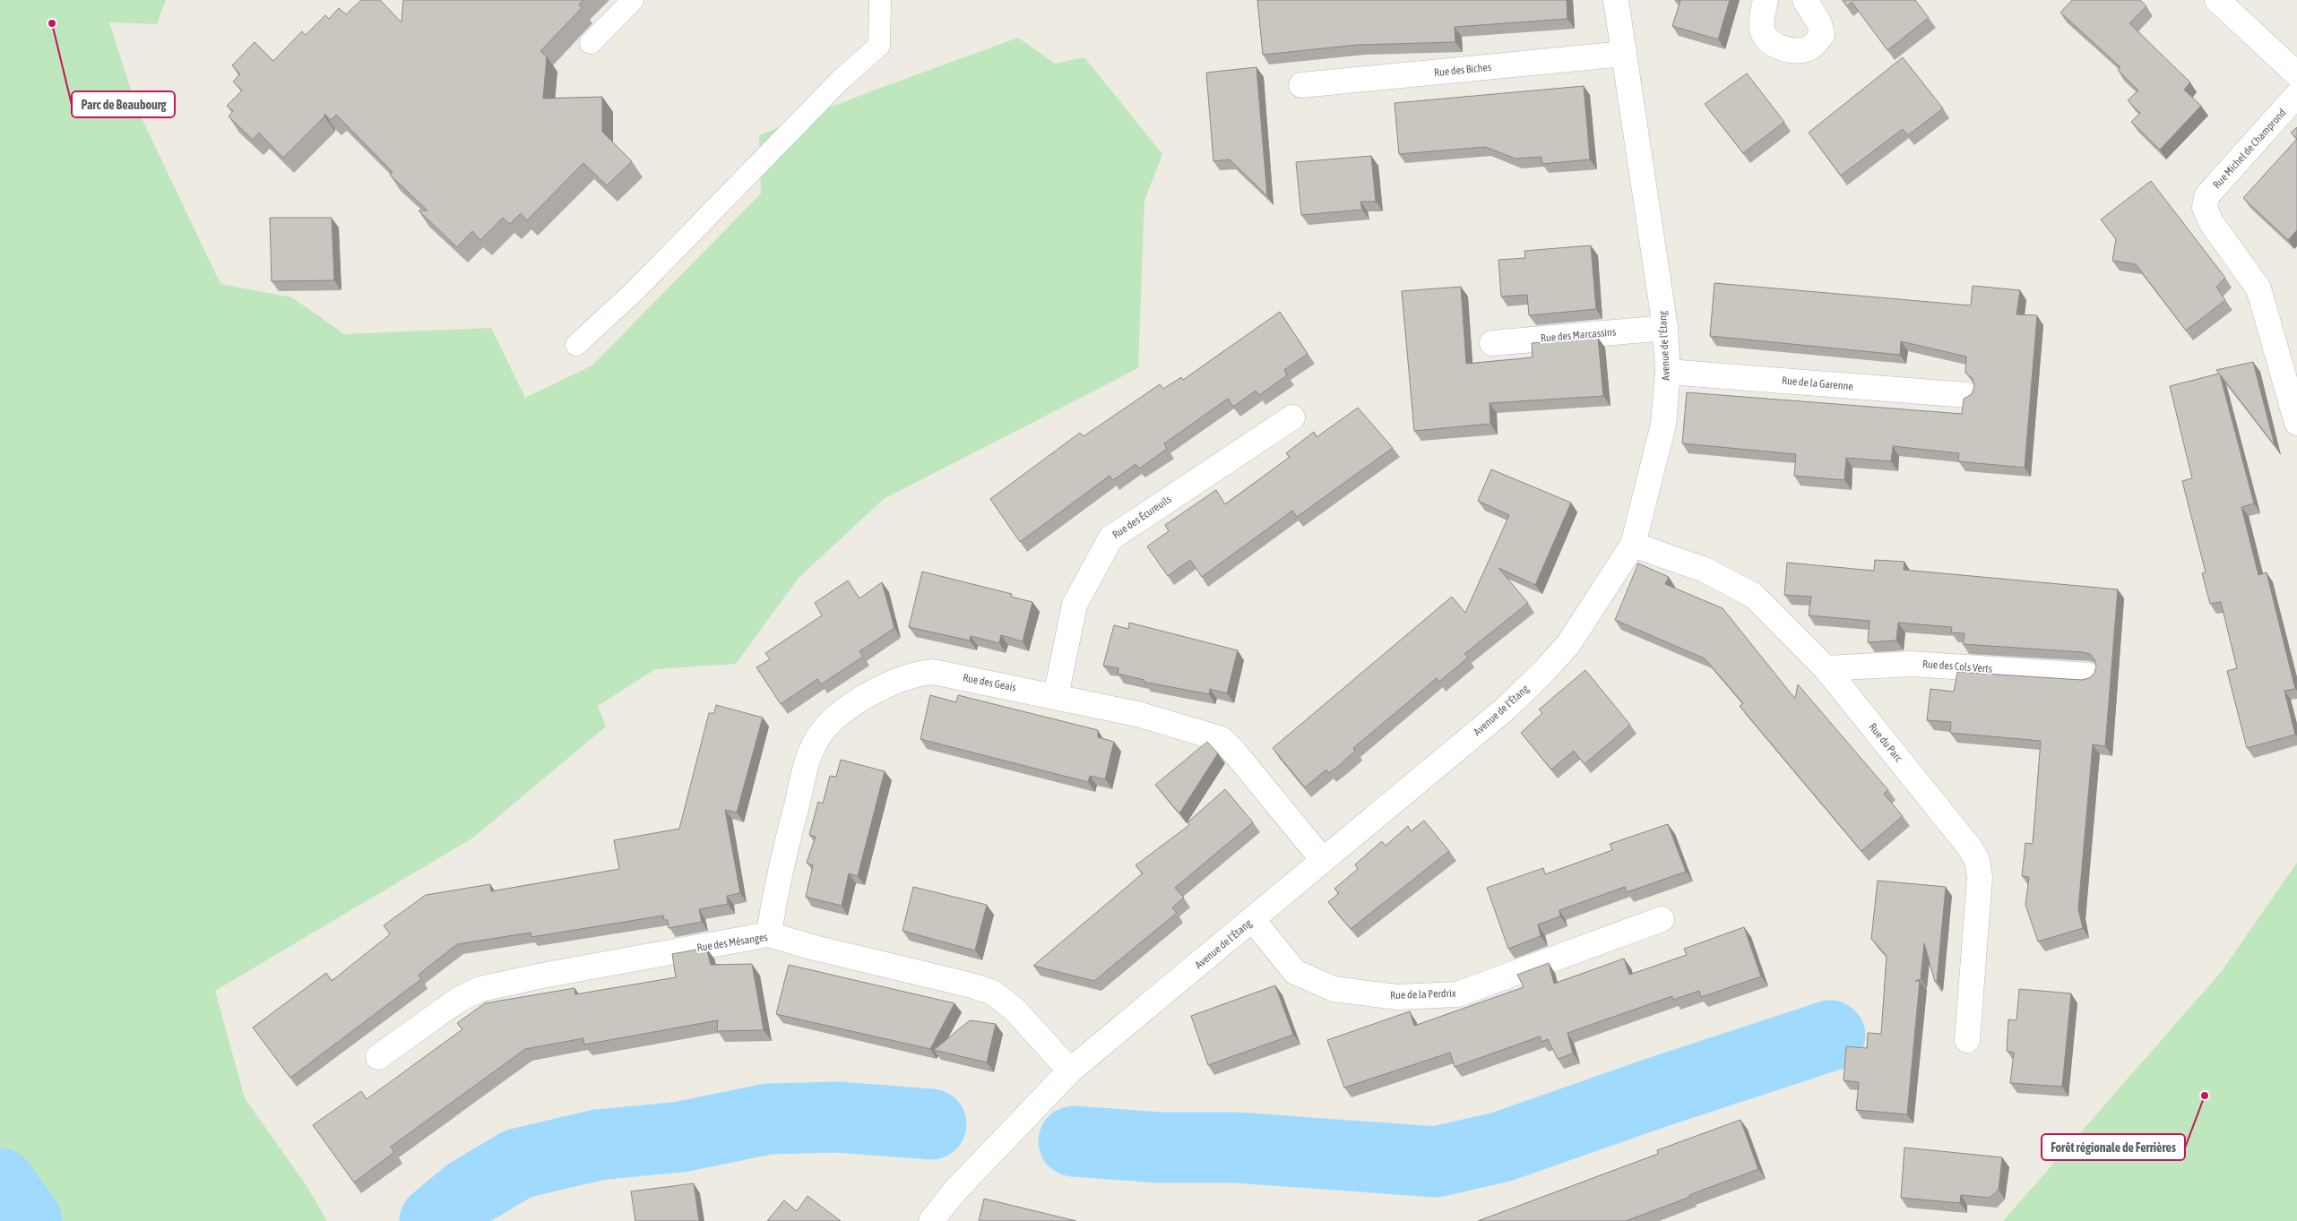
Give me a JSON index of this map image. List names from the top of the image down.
{
  "streets": {
    "street": [
      "Rue des Biches",
      "Rue Michel de Champrond",
      "Rue des Marcassins",
      "Avenue de l'Étang",
      "Rue de la Garenne",
      "Rue des Écureuils",
      "Rue des Cols Verts",
      "Rue des Geais",
      "Rue du Parc",
      "Rue des Mésanges",
      "Rue de la Perdrix"
    ]
  },
  "crossings": [
    ["Rue des Biches", "Avenue de l'Étang"],
    ["Rue des Marcassins", "Avenue de l'Étang"],
    ["Avenue de l'Étang", "Rue de la Garenne"],
    ["Avenue de l'Étang", "Rue des Geais"],
    ["Avenue de l'Étang", "Rue du Parc"],
    ["Avenue de l'Étang", "Rue des Mésanges"],
    ["Avenue de l'Étang", "Rue de la Perdrix"],
    ["Rue des Écureuils", "Rue des Geais"],
    ["Rue des Cols Verts", "Rue du Parc"],
    ["Rue des Geais", "Rue des Mésanges"]
  ],
  "places": ["Parc de Beaubourg", "Forêt régionale de Ferrières"]
}
